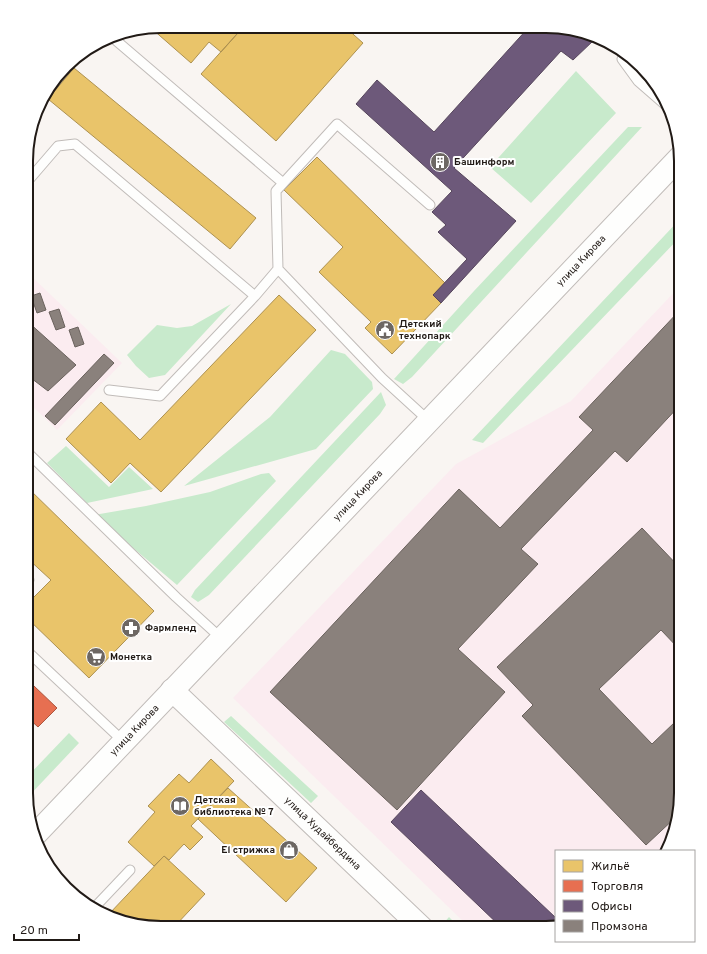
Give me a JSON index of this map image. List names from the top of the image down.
{
  "streets": {
    "street": ["улица Кирова", "улица Худайбердина"]
  },
  "crossings": [
    ["улица Кирова", "улица Худайбердина"]
  ],
  "places": {
    "building": ["Башинформ"],
    "public building": ["Детский технопарк"],
    "pharmacy": ["Фармленд"],
    "supermarket": ["Монетка"],
    "library": ["Детская библиотека № 7"],
    "shop": ["El стрижка"]
  },
  "legend": [
    "Жильё",
    "Торговля",
    "Офисы",
    "Промзона"
  ],
  "scale_bar": "20 m"
}
